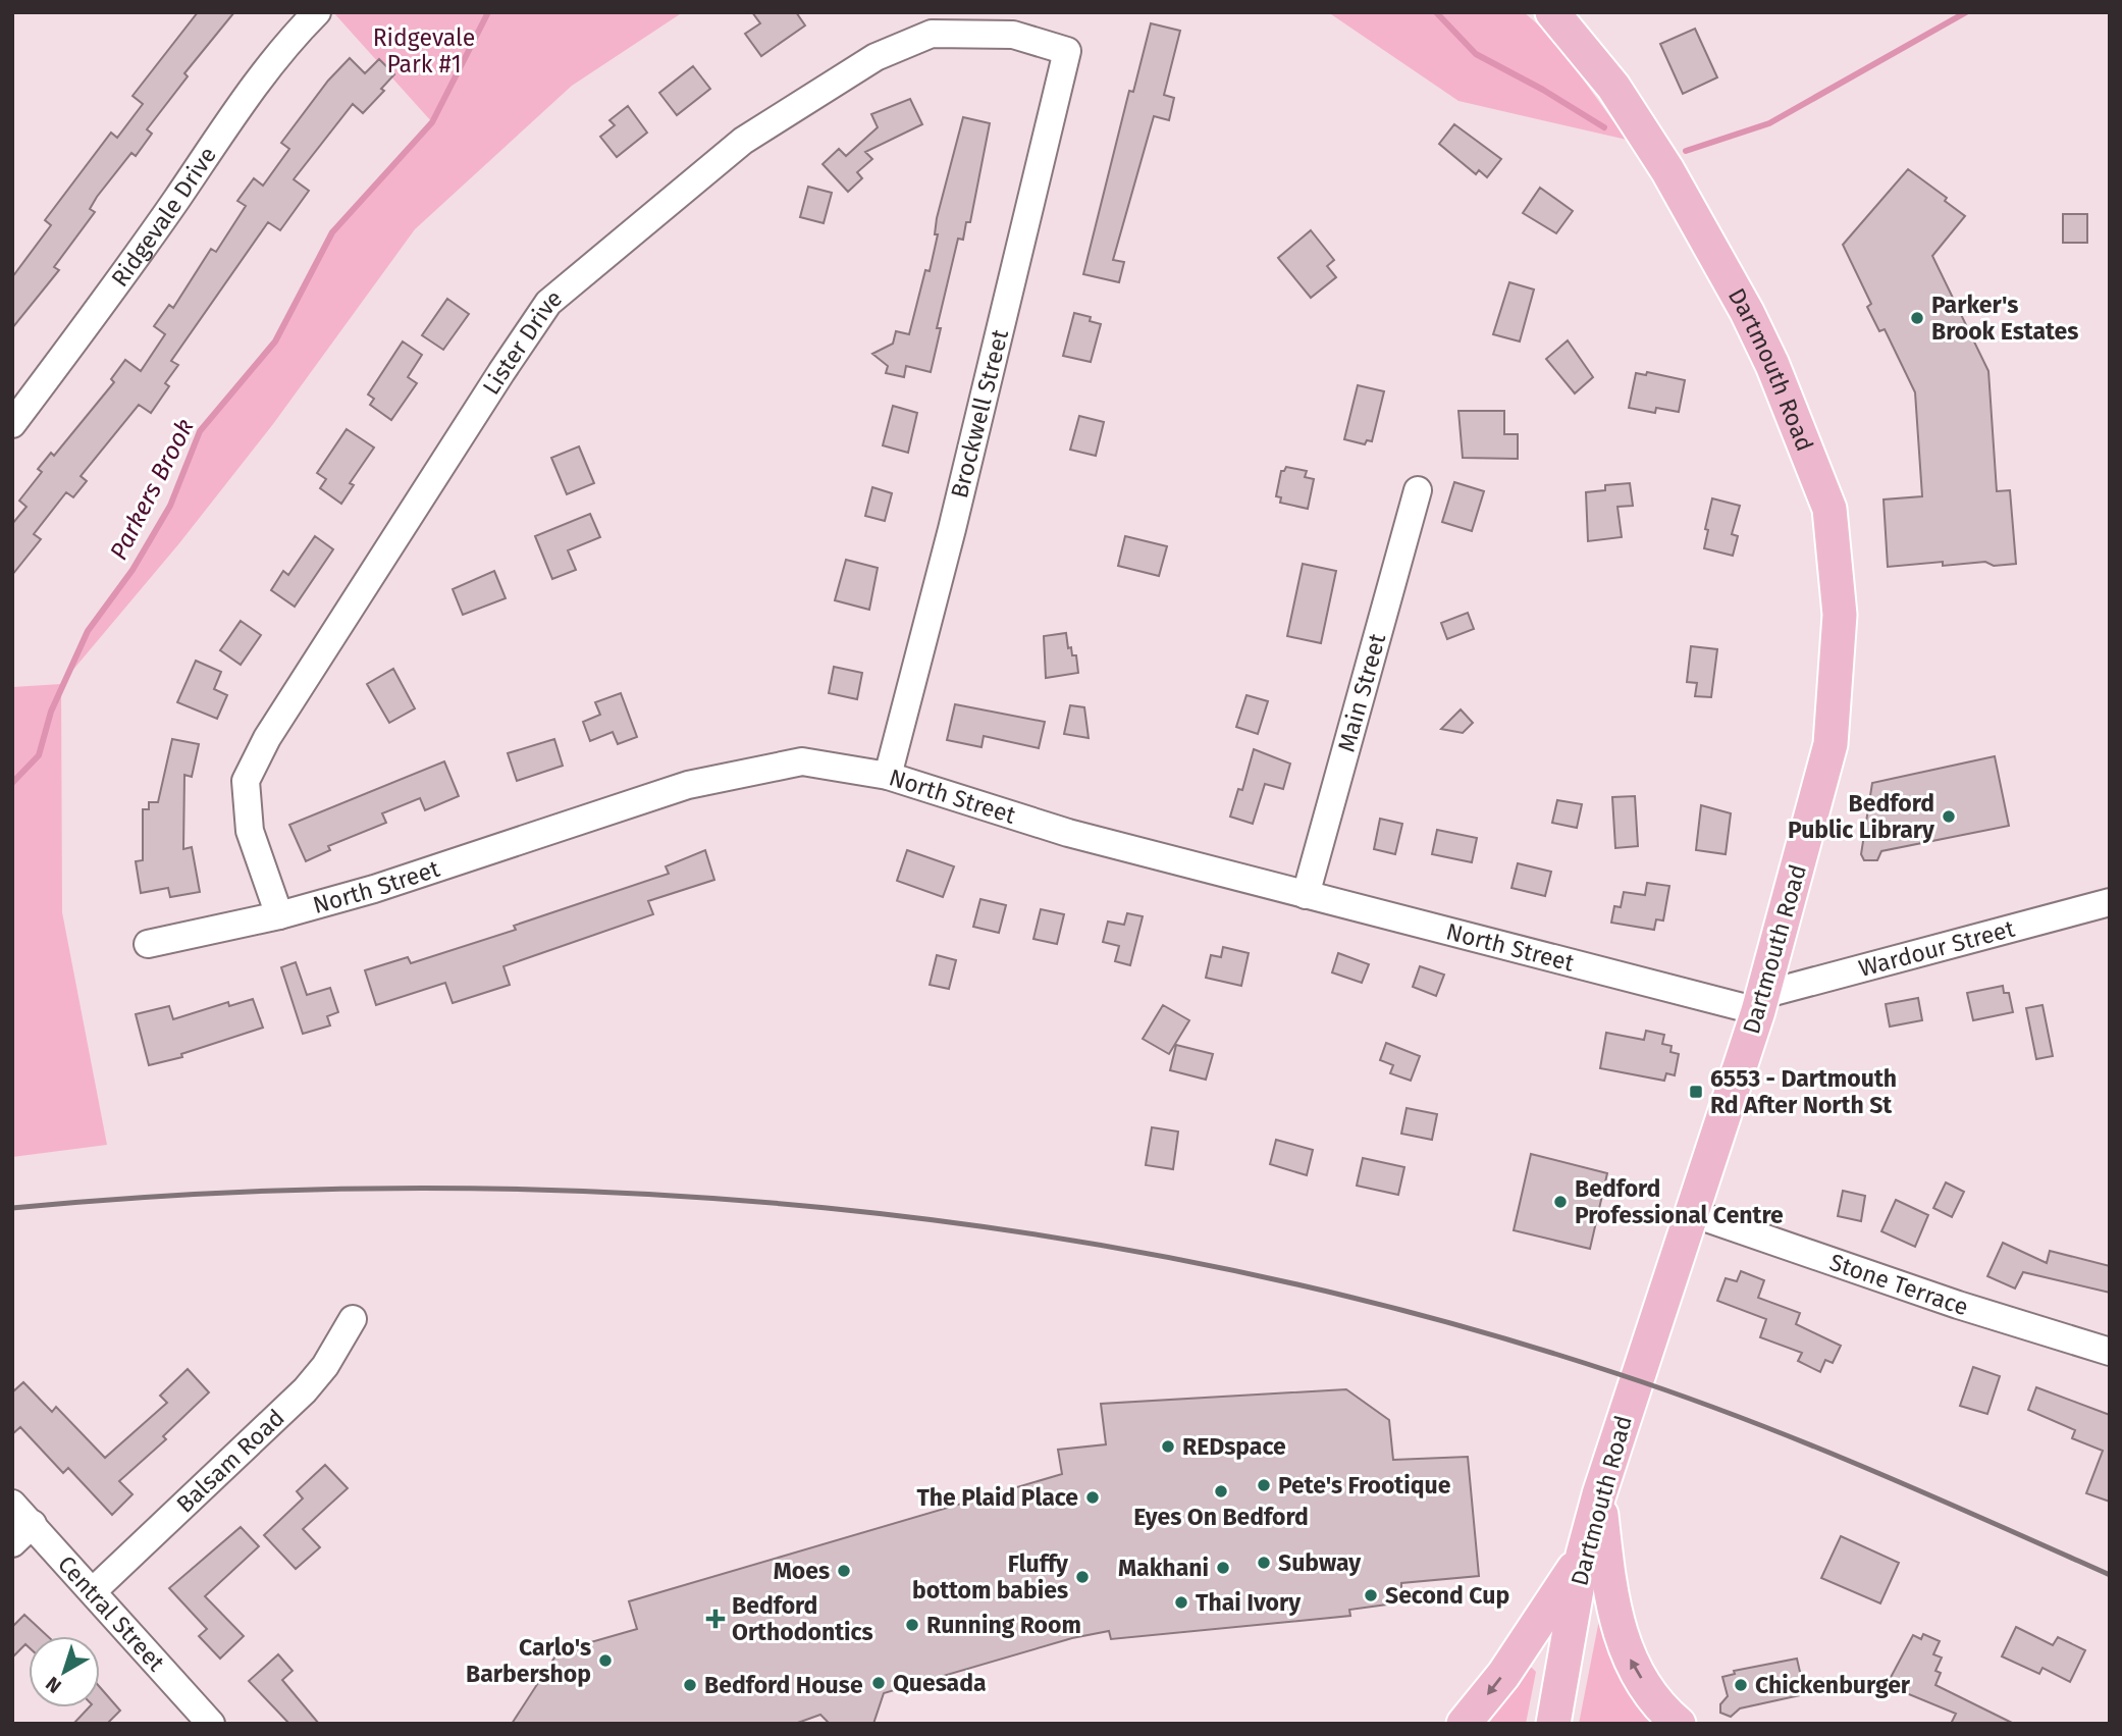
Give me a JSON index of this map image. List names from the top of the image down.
{
  "streets": {
    "main road": ["Dartmouth Road"],
    "street": [
      "Ridgevale Drive",
      "Lister Drive",
      "Brockwell Street",
      "Main Street",
      "North Street",
      "Wardour Street",
      "Stone Terrace",
      "Balsam Road",
      "Central Street"
    ]
  },
  "crossings": [
    ["Lister Drive", "Brockwell Street"],
    ["Lister Drive", "North Street"],
    ["Dartmouth Road", "North Street"],
    ["Dartmouth Road", "Wardour Street"],
    ["Dartmouth Road", "Stone Terrace"],
    ["Brockwell Street", "North Street"],
    ["Main Street", "North Street"],
    ["North Street", "Wardour Street"],
    ["Balsam Road", "Central Street"]
  ],
  "water": ["Parkers Brook"],
  "parks": ["Ridgevale Park #1"],
  "places": {
    "other": [
      "Parker's Brook Estates",
      "Bedford Public Library",
      "Bedford Professional Centre",
      "REDspace",
      "Pete's Frootique",
      "Eyes On Bedford",
      "The Plaid Place",
      "Subway",
      "Makhani",
      "Moes",
      "Fluffy bottom babies",
      "Second Cup",
      "Thai Ivory",
      "Running Room",
      "Carlo's Barbershop",
      "Quesada",
      "Bedford House",
      "Chickenburger"
    ],
    "transit": ["6553 - Dartmouth Rd After North St"],
    "health": ["Bedford Orthodontics"]
  },
  "north": "bottom left"
}
